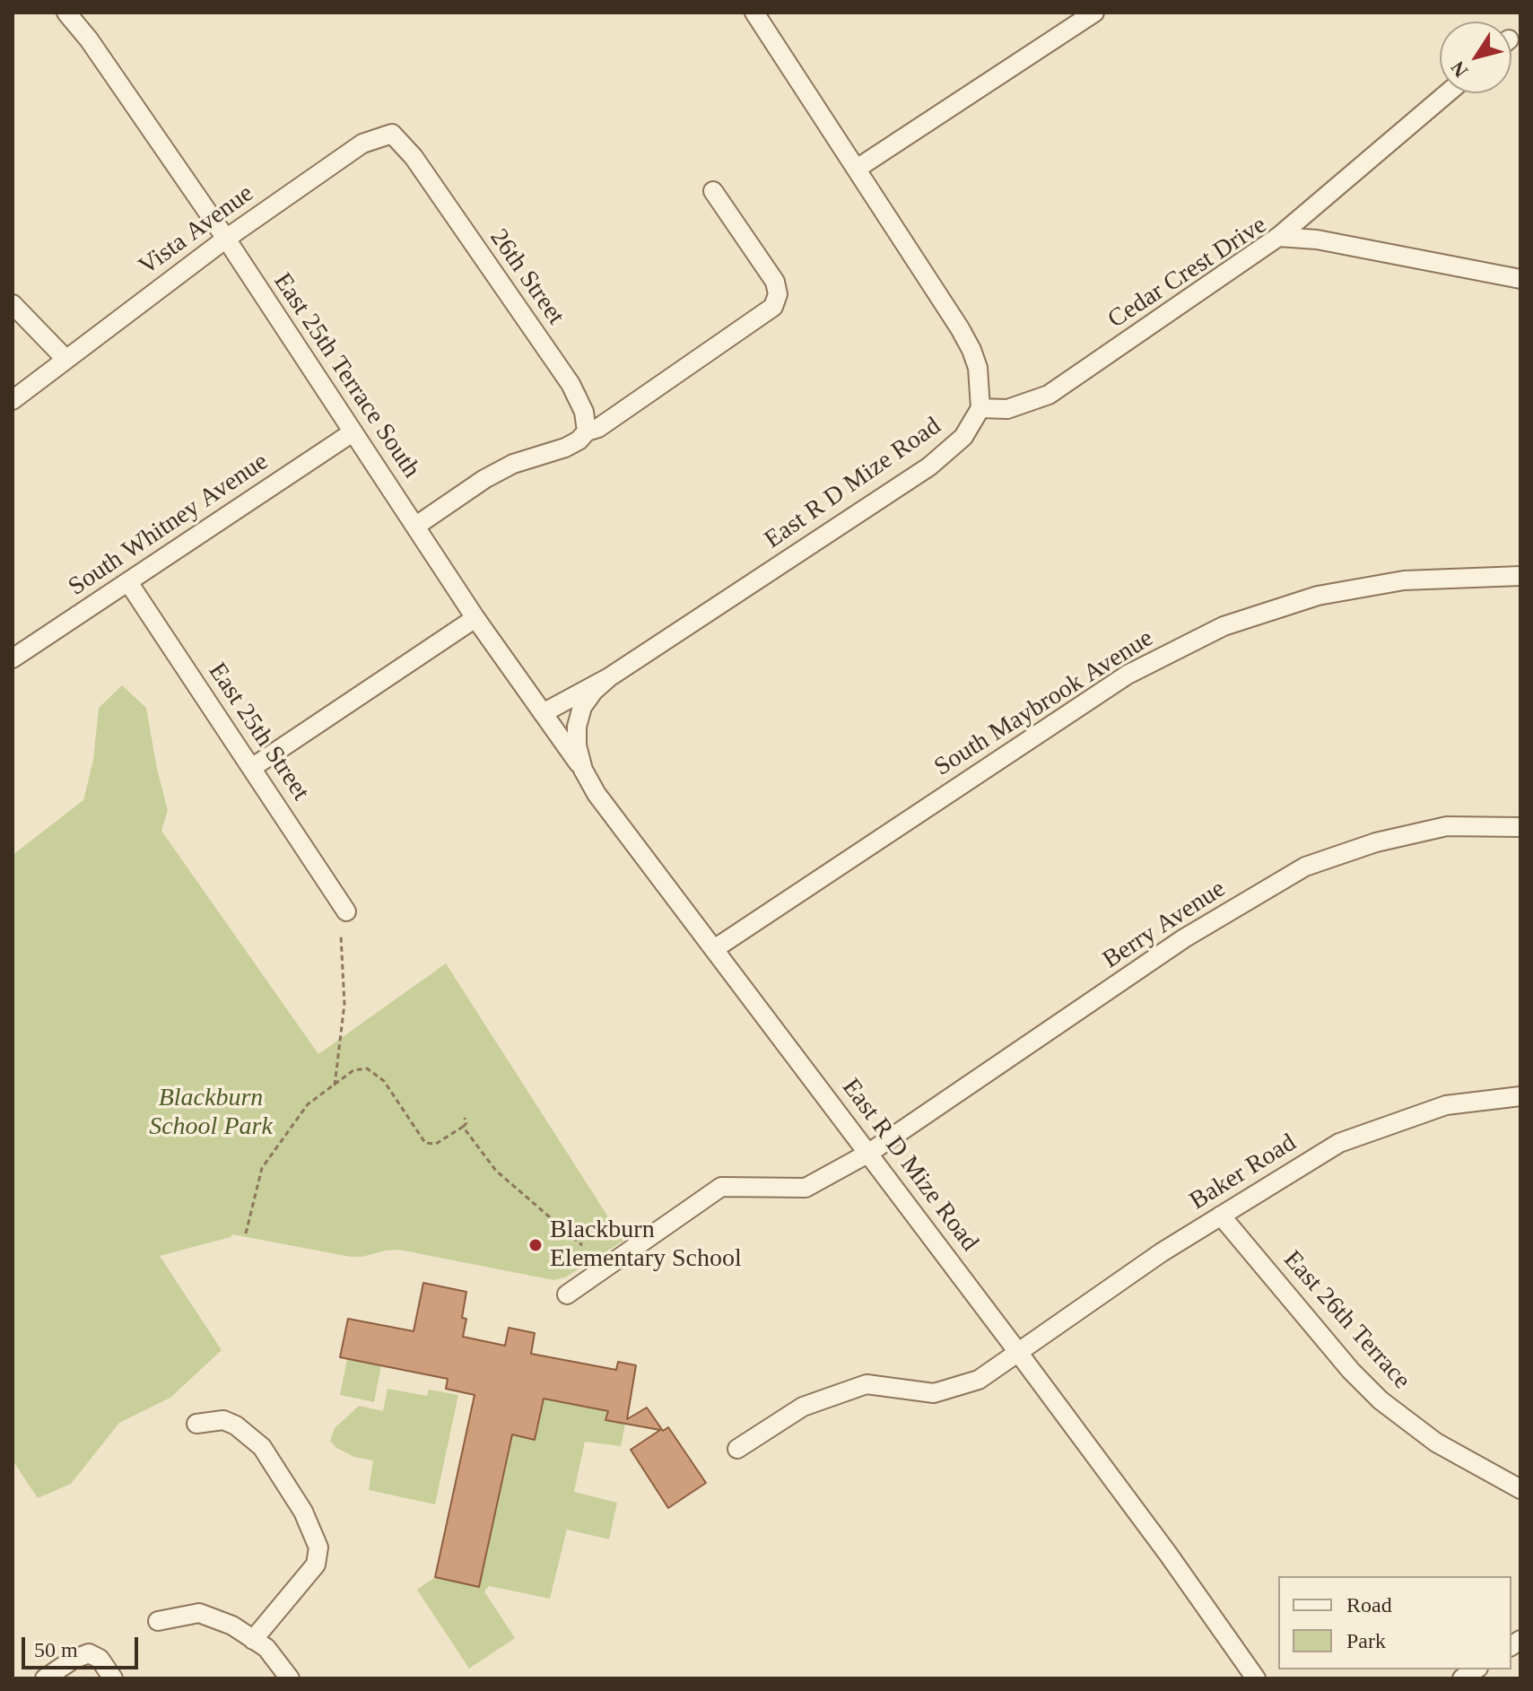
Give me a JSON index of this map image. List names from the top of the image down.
{
  "streets": {
    "street": [
      "Vista Avenue",
      "Cedar Crest Drive",
      "26th Street",
      "East 25th Terrace South",
      "East R D Mize Road",
      "South Whitney Avenue",
      "South Maybrook Avenue",
      "East 25th Street",
      "Berry Avenue",
      "Baker Road",
      "East 26th Terrace"
    ]
  },
  "crossings": [
    ["Vista Avenue", "26th Street"],
    ["Vista Avenue", "East 25th Terrace South"],
    ["Cedar Crest Drive", "East R D Mize Road"],
    ["East 25th Terrace South", "East R D Mize Road"],
    ["East 25th Terrace South", "South Whitney Avenue"],
    ["East R D Mize Road", "South Maybrook Avenue"],
    ["East R D Mize Road", "Berry Avenue"],
    ["East R D Mize Road", "Baker Road"],
    ["South Whitney Avenue", "East 25th Street"],
    ["Baker Road", "East 26th Terrace"]
  ],
  "parks": ["Blackburn School Park"],
  "places": ["Blackburn Elementary School"],
  "legend": ["Road", "Park"],
  "scale_bar": "50 m",
  "north": "bottom left"
}
